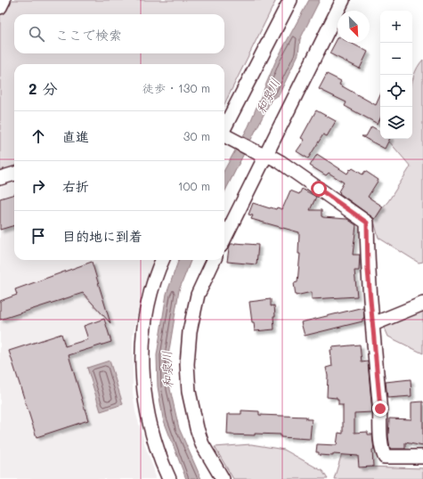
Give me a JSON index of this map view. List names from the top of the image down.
{
  "water": ["和泉川"],
  "north": "bottom right",
  "page": {
    "map_buttons": ["+", "−"],
    "search": "ここで検索",
    "heading": ["2 分", "徒歩 · 130 m"],
    "list": [
      ["直進", "30 m"],
      ["右折", "100 m"],
      "目的地に到着"
    ]
  }
}
